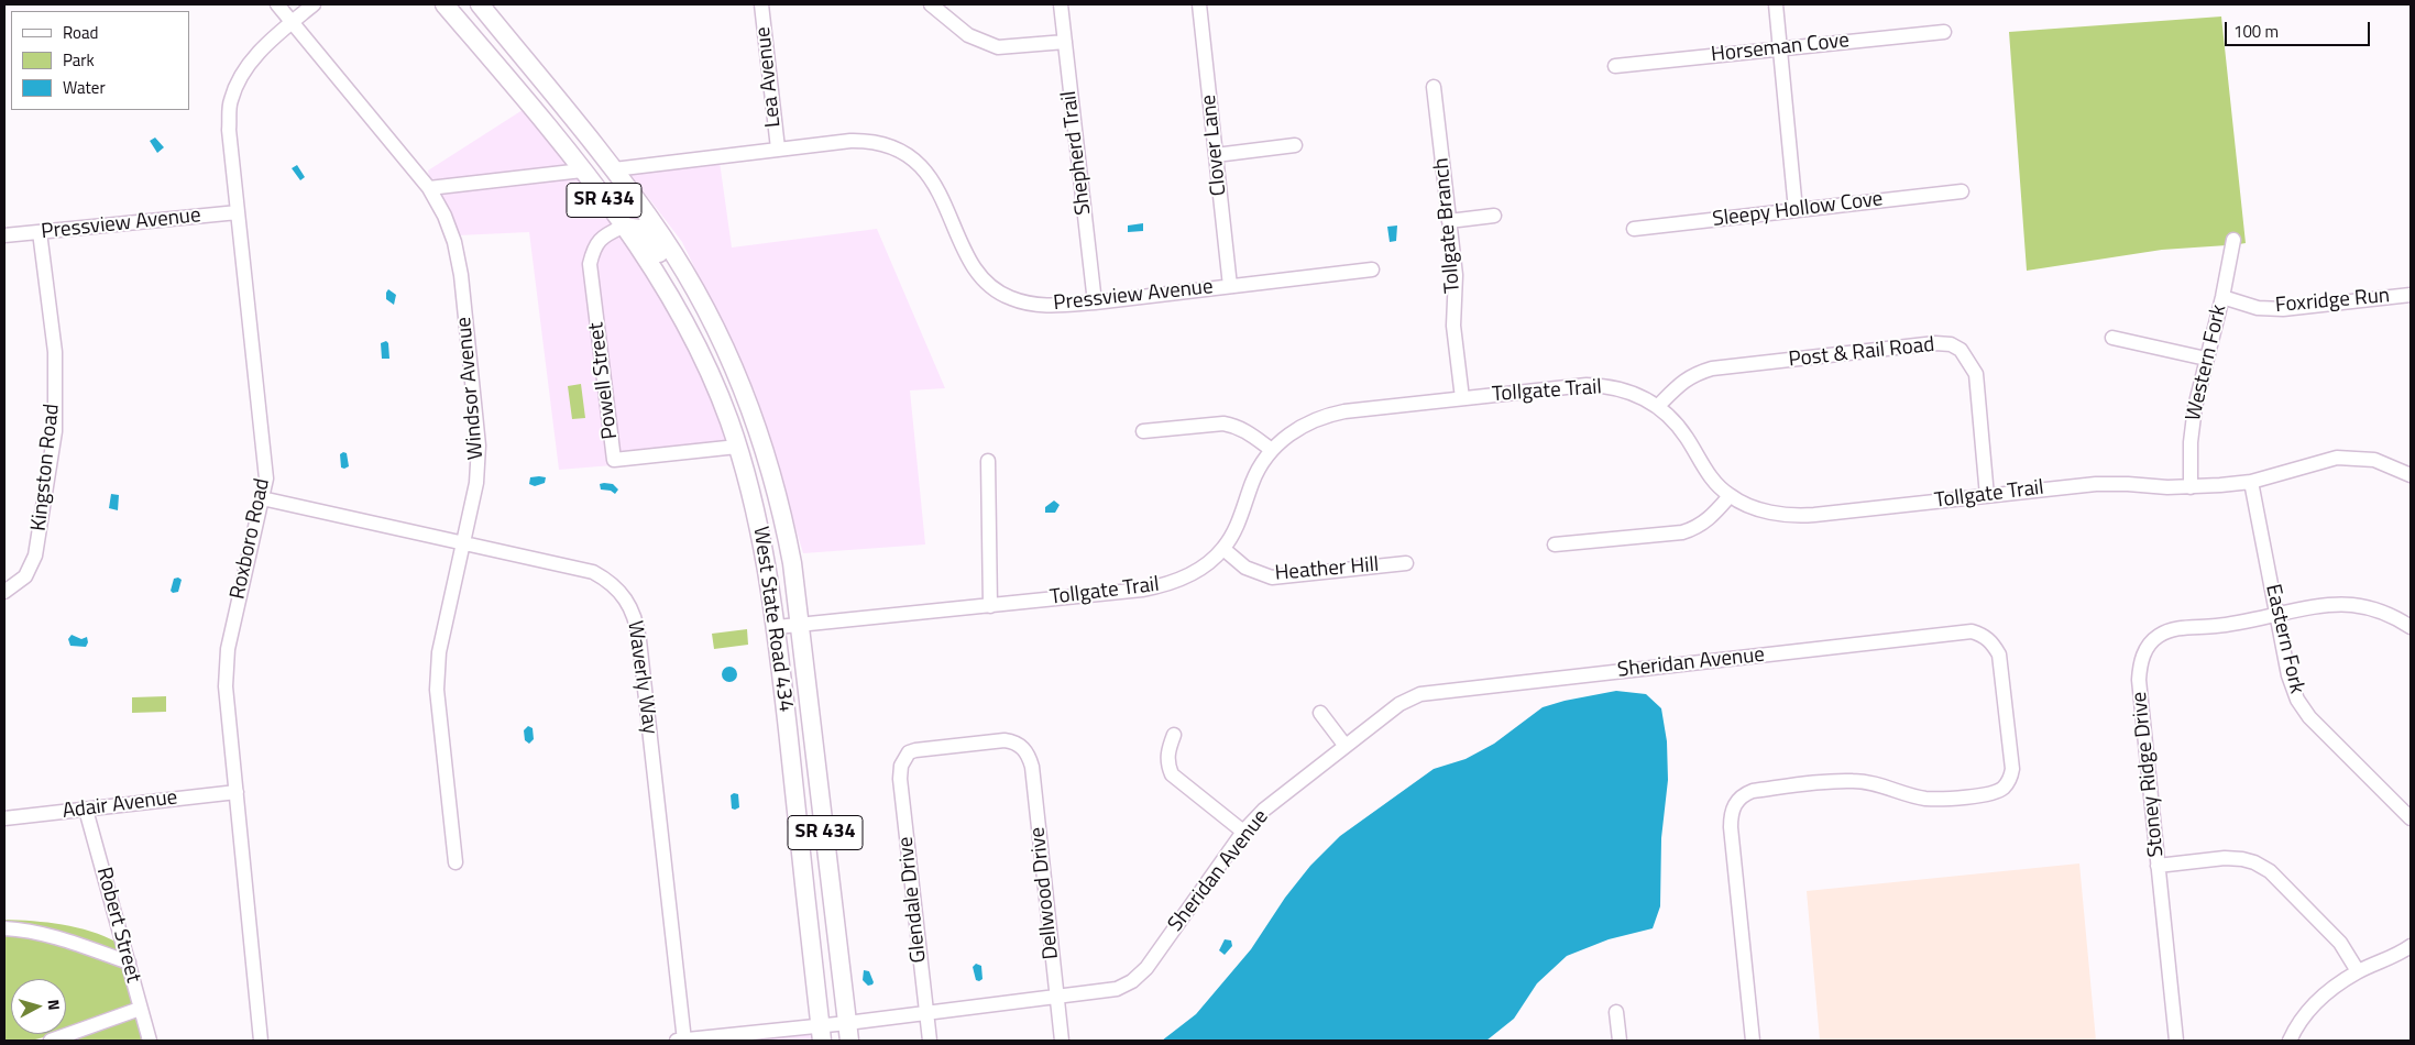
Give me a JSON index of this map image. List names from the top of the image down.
{
  "streets": {
    "main road": ["SR 434", "West State Road 434"],
    "street": [
      "Horseman Cove",
      "Lea Avenue",
      "Clover Lane",
      "Shepherd Trail",
      "Sleepy Hollow Cove",
      "Pressview Avenue",
      "Tollgate Branch",
      "Foxridge Run",
      "Post & Rail Road",
      "Western Fork",
      "Powell Street",
      "Windsor Avenue",
      "Tollgate Trail",
      "Kingston Road",
      "Roxboro Road",
      "Heather Hill",
      "Eastern Fork",
      "Sheridan Avenue",
      "Waverly Way",
      "Stoney Ridge Drive",
      "Adair Avenue",
      "Dellwood Drive",
      "Glendale Drive",
      "Robert Street"
    ]
  },
  "crossings": [
    ["Lea Avenue", "Pressview Avenue"],
    ["Clover Lane", "Pressview Avenue"],
    ["Shepherd Trail", "Pressview Avenue"],
    ["SR 434", "Pressview Avenue"],
    ["SR 434", "Tollgate Trail"],
    ["SR 434", "Sheridan Avenue"],
    ["Pressview Avenue", "Kingston Road"],
    ["Pressview Avenue", "Roxboro Road"],
    ["Tollgate Branch", "Tollgate Trail"],
    ["Foxridge Run", "Western Fork"],
    ["Post & Rail Road", "Tollgate Trail"],
    ["Western Fork", "Tollgate Trail"],
    ["Powell Street", "West State Road 434"],
    ["Windsor Avenue", "Roxboro Road"],
    ["Windsor Avenue", "Waverly Way"],
    ["Tollgate Trail", "Heather Hill"],
    ["Tollgate Trail", "West State Road 434"],
    ["Tollgate Trail", "Eastern Fork"],
    ["Roxboro Road", "Waverly Way"],
    ["Roxboro Road", "Adair Avenue"],
    ["West State Road 434", "Sheridan Avenue"],
    ["Eastern Fork", "Stoney Ridge Drive"],
    ["Sheridan Avenue", "Waverly Way"],
    ["Sheridan Avenue", "Dellwood Drive"],
    ["Sheridan Avenue", "Glendale Drive"],
    ["Adair Avenue", "Robert Street"],
    ["Dellwood Drive", "Glendale Drive"]
  ],
  "legend": ["Road", "Park", "Water"],
  "scale_bar": "100 m",
  "north": "right"
}
